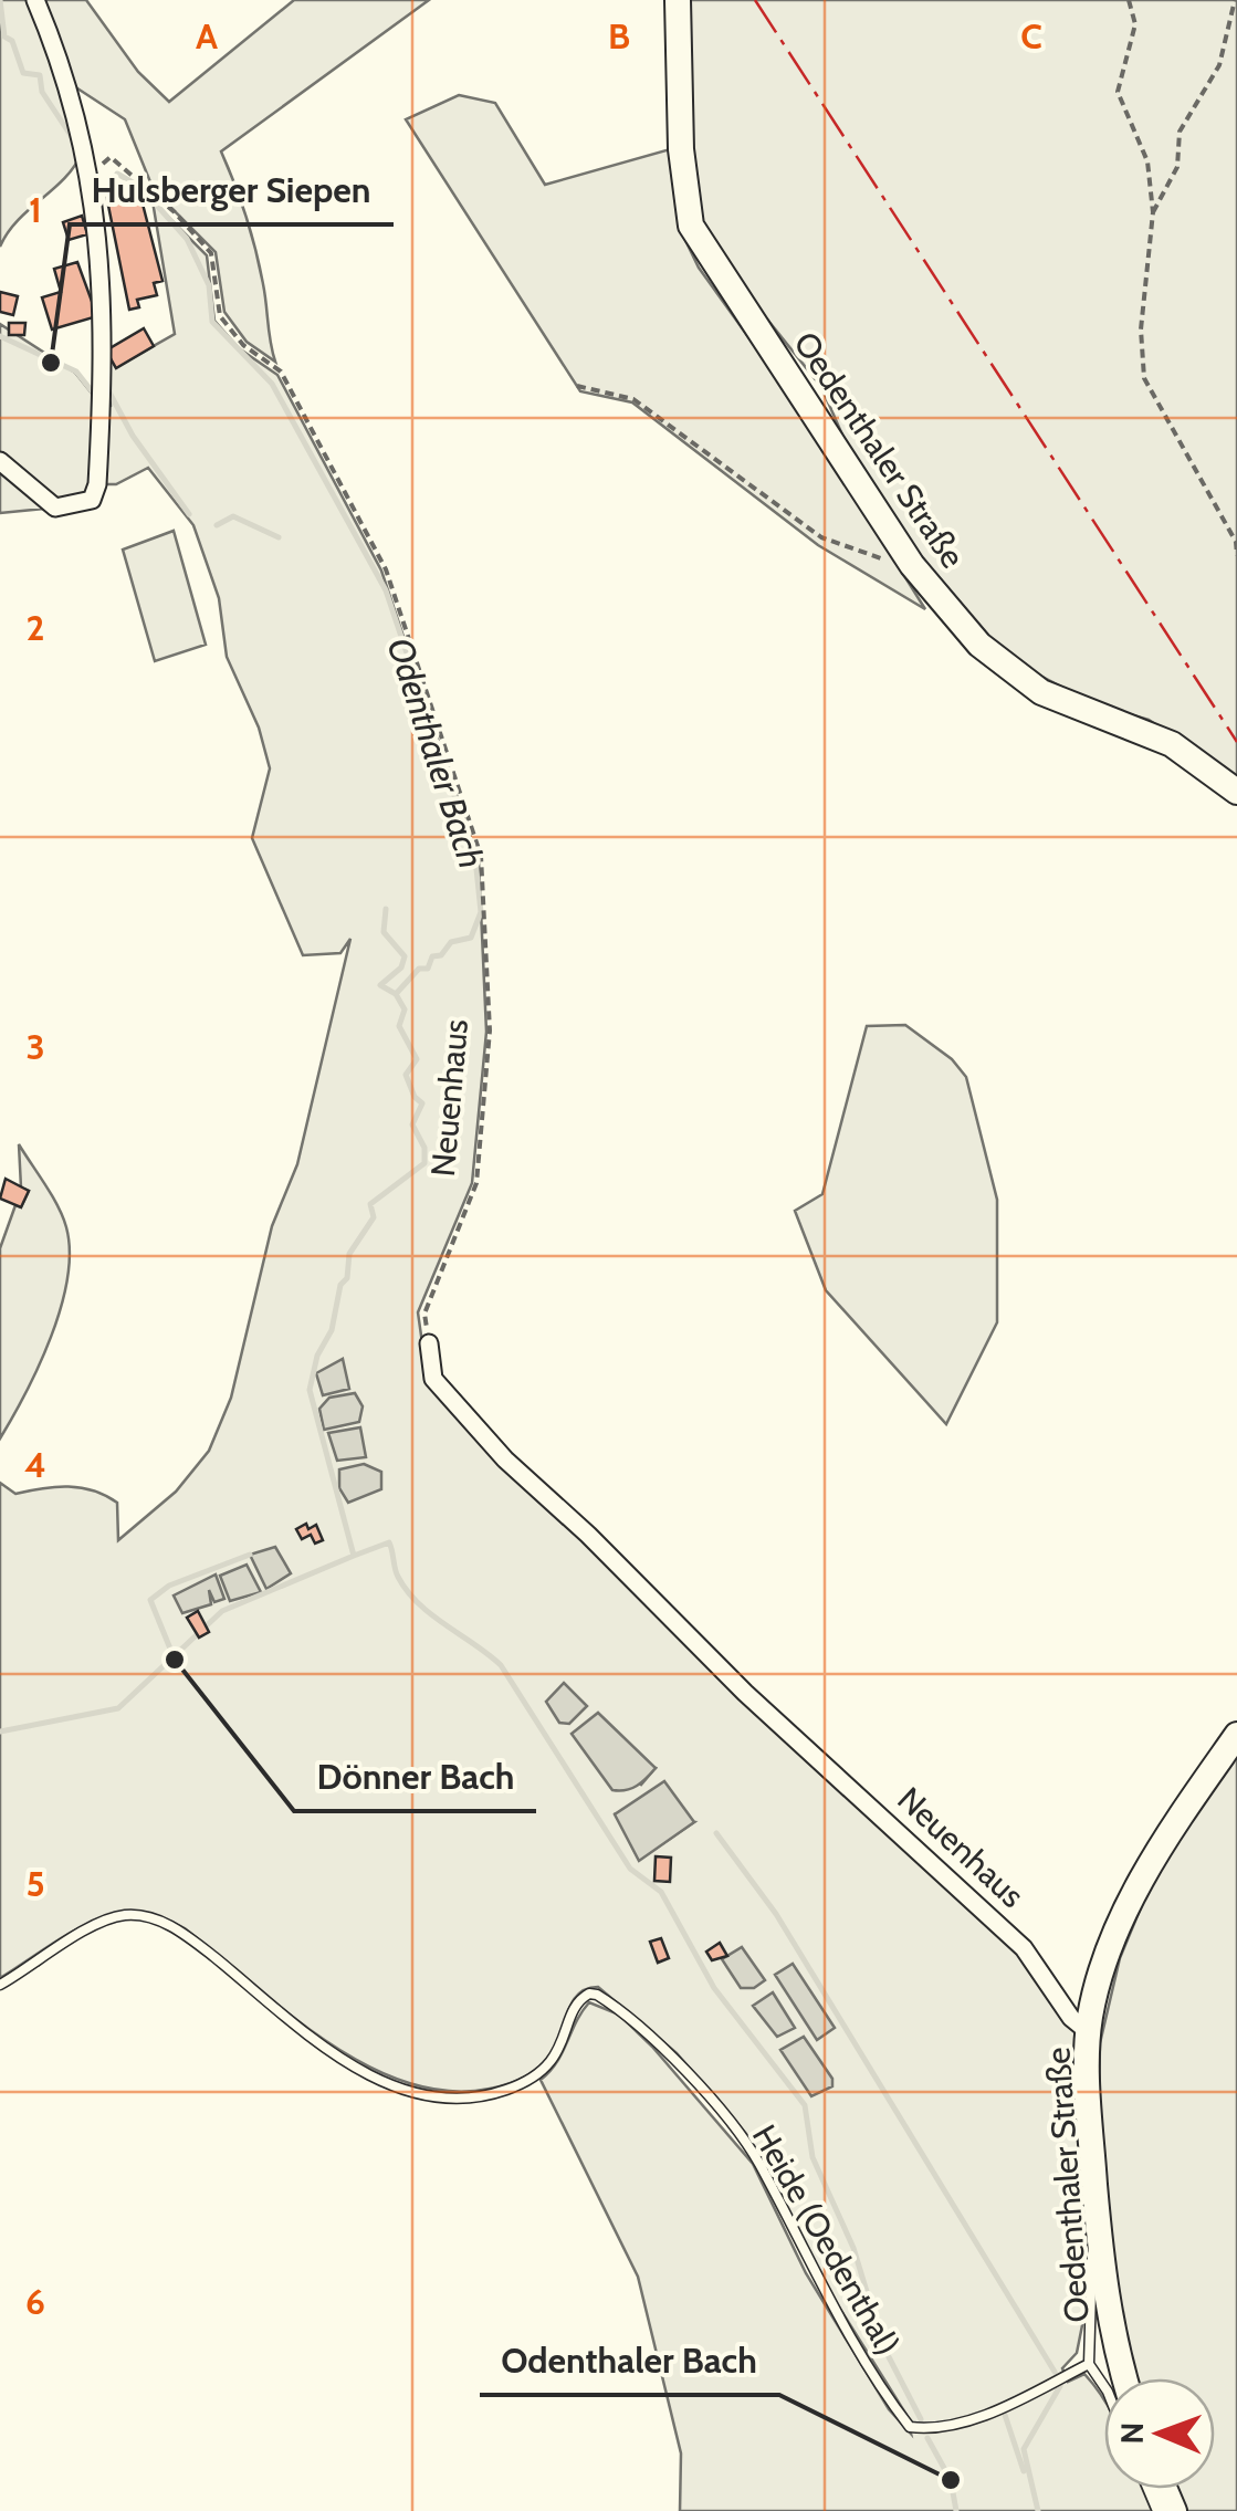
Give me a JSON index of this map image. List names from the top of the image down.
{
  "streets": {
    "main road": ["Oedenthaler Straße"],
    "street": ["Neuenhaus"],
    "lane": ["Heide (Oedenthal)"]
  },
  "crossings": [
    ["Oedenthaler Straße", "Neuenhaus"]
  ],
  "water": ["Odenthaler Bach"],
  "places": ["Hulsberger Siepen", "Dönner Bach", "Odenthaler Bach"],
  "north": "left",
  "grid": {
    "columns": ["A", "B", "C"],
    "rows": [
      "1",
      "2",
      "3",
      "4",
      "5",
      "6"
    ]
  }
}
